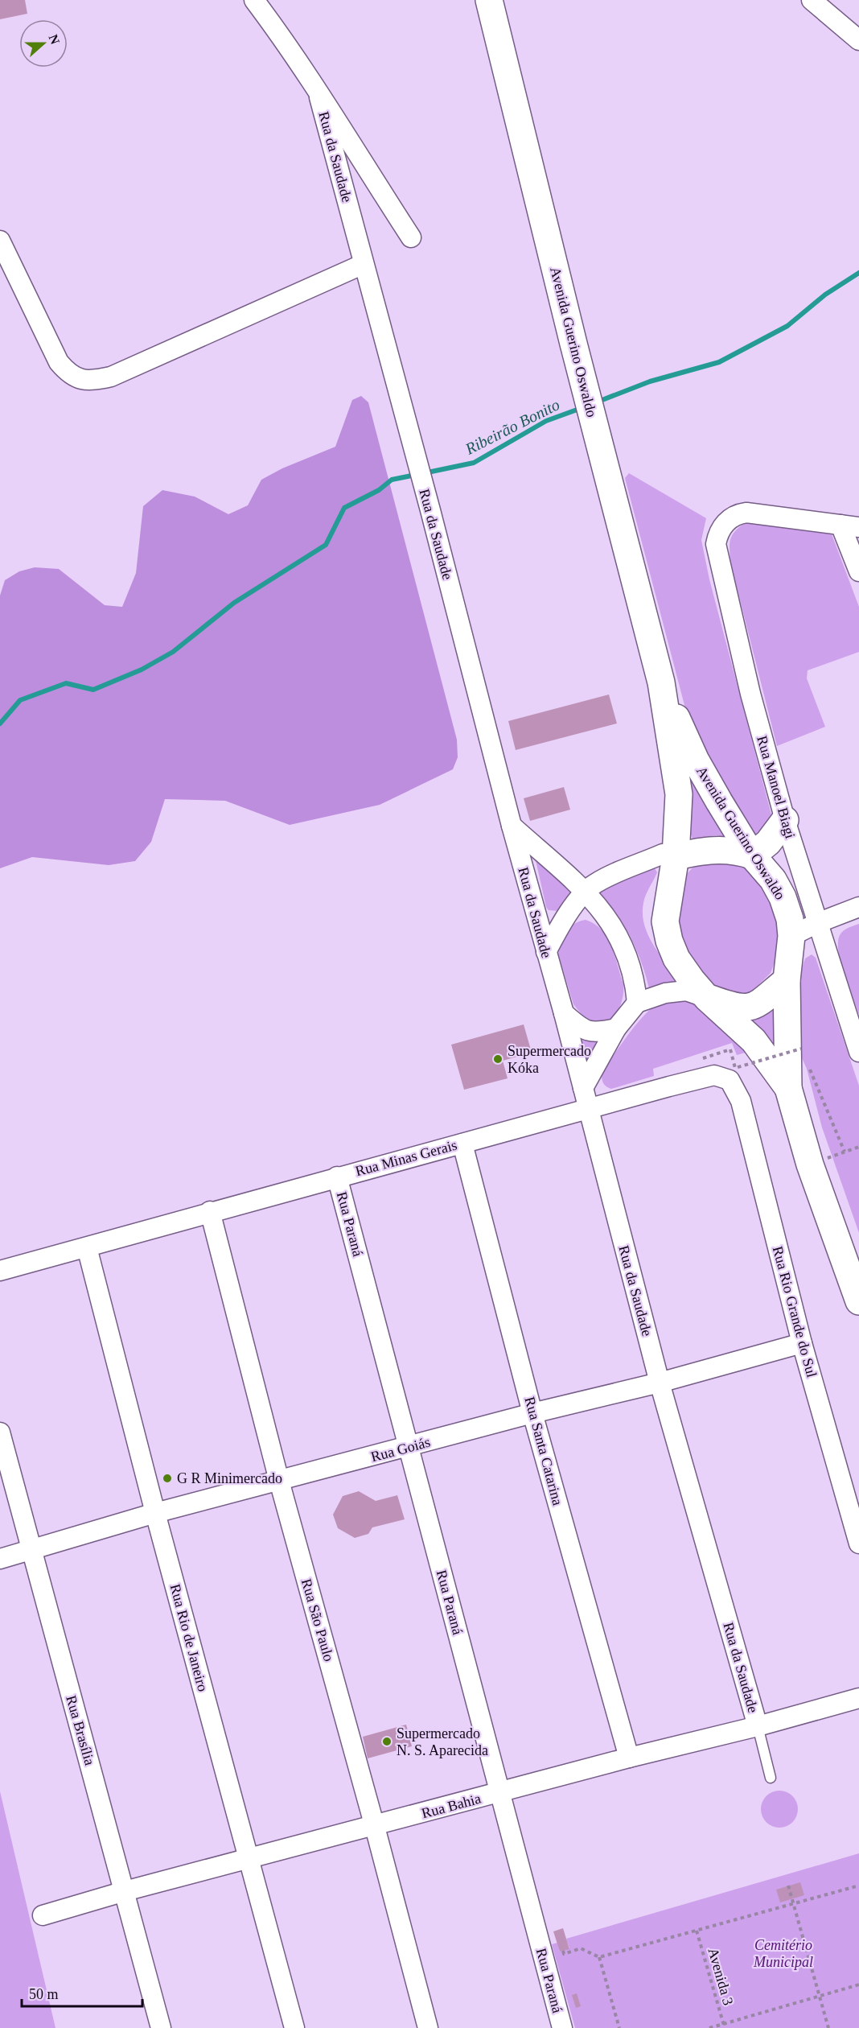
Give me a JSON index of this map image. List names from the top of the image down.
{
  "streets": {
    "main road": ["Avenida Guerino Oswaldo"],
    "street": [
      "Rua da Saudade",
      "Rua Manoel Biagi",
      "Rua Minas Gerais",
      "Rua Paraná",
      "Rua Rio Grande do Sul",
      "Rua Goiás",
      "Rua Santa Catarina",
      "Rua São Paulo",
      "Rua Rio de Janeiro",
      "Rua Brasília",
      "Rua Bahia"
    ],
    "path": ["Avenida 3"]
  },
  "crossings": [
    ["Rua da Saudade", "Rua Minas Gerais"],
    ["Rua da Saudade", "Rua Goiás"],
    ["Rua da Saudade", "Rua Bahia"],
    ["Rua Minas Gerais", "Rua Paraná"],
    ["Rua Minas Gerais", "Rua Rio Grande do Sul"],
    ["Rua Minas Gerais", "Rua Santa Catarina"],
    ["Rua Minas Gerais", "Rua São Paulo"],
    ["Rua Minas Gerais", "Rua Rio de Janeiro"],
    ["Rua Paraná", "Rua Goiás"],
    ["Rua Paraná", "Rua Bahia"],
    ["Rua Rio Grande do Sul", "Rua Goiás"],
    ["Rua Goiás", "Rua Santa Catarina"],
    ["Rua Goiás", "Rua São Paulo"],
    ["Rua Goiás", "Rua Rio de Janeiro"],
    ["Rua Goiás", "Rua Brasília"],
    ["Rua Santa Catarina", "Rua Bahia"],
    ["Rua São Paulo", "Rua Bahia"],
    ["Rua Rio de Janeiro", "Rua Bahia"],
    ["Rua Brasília", "Rua Bahia"]
  ],
  "water": ["Ribeirão Bonito"],
  "parks": ["Cemitério Municipal"],
  "places": ["Supermercado Kóka", "G R Minimercado", "Supermercado N. S. Aparecida"],
  "scale_bar": "50 m",
  "north": "right"
}
